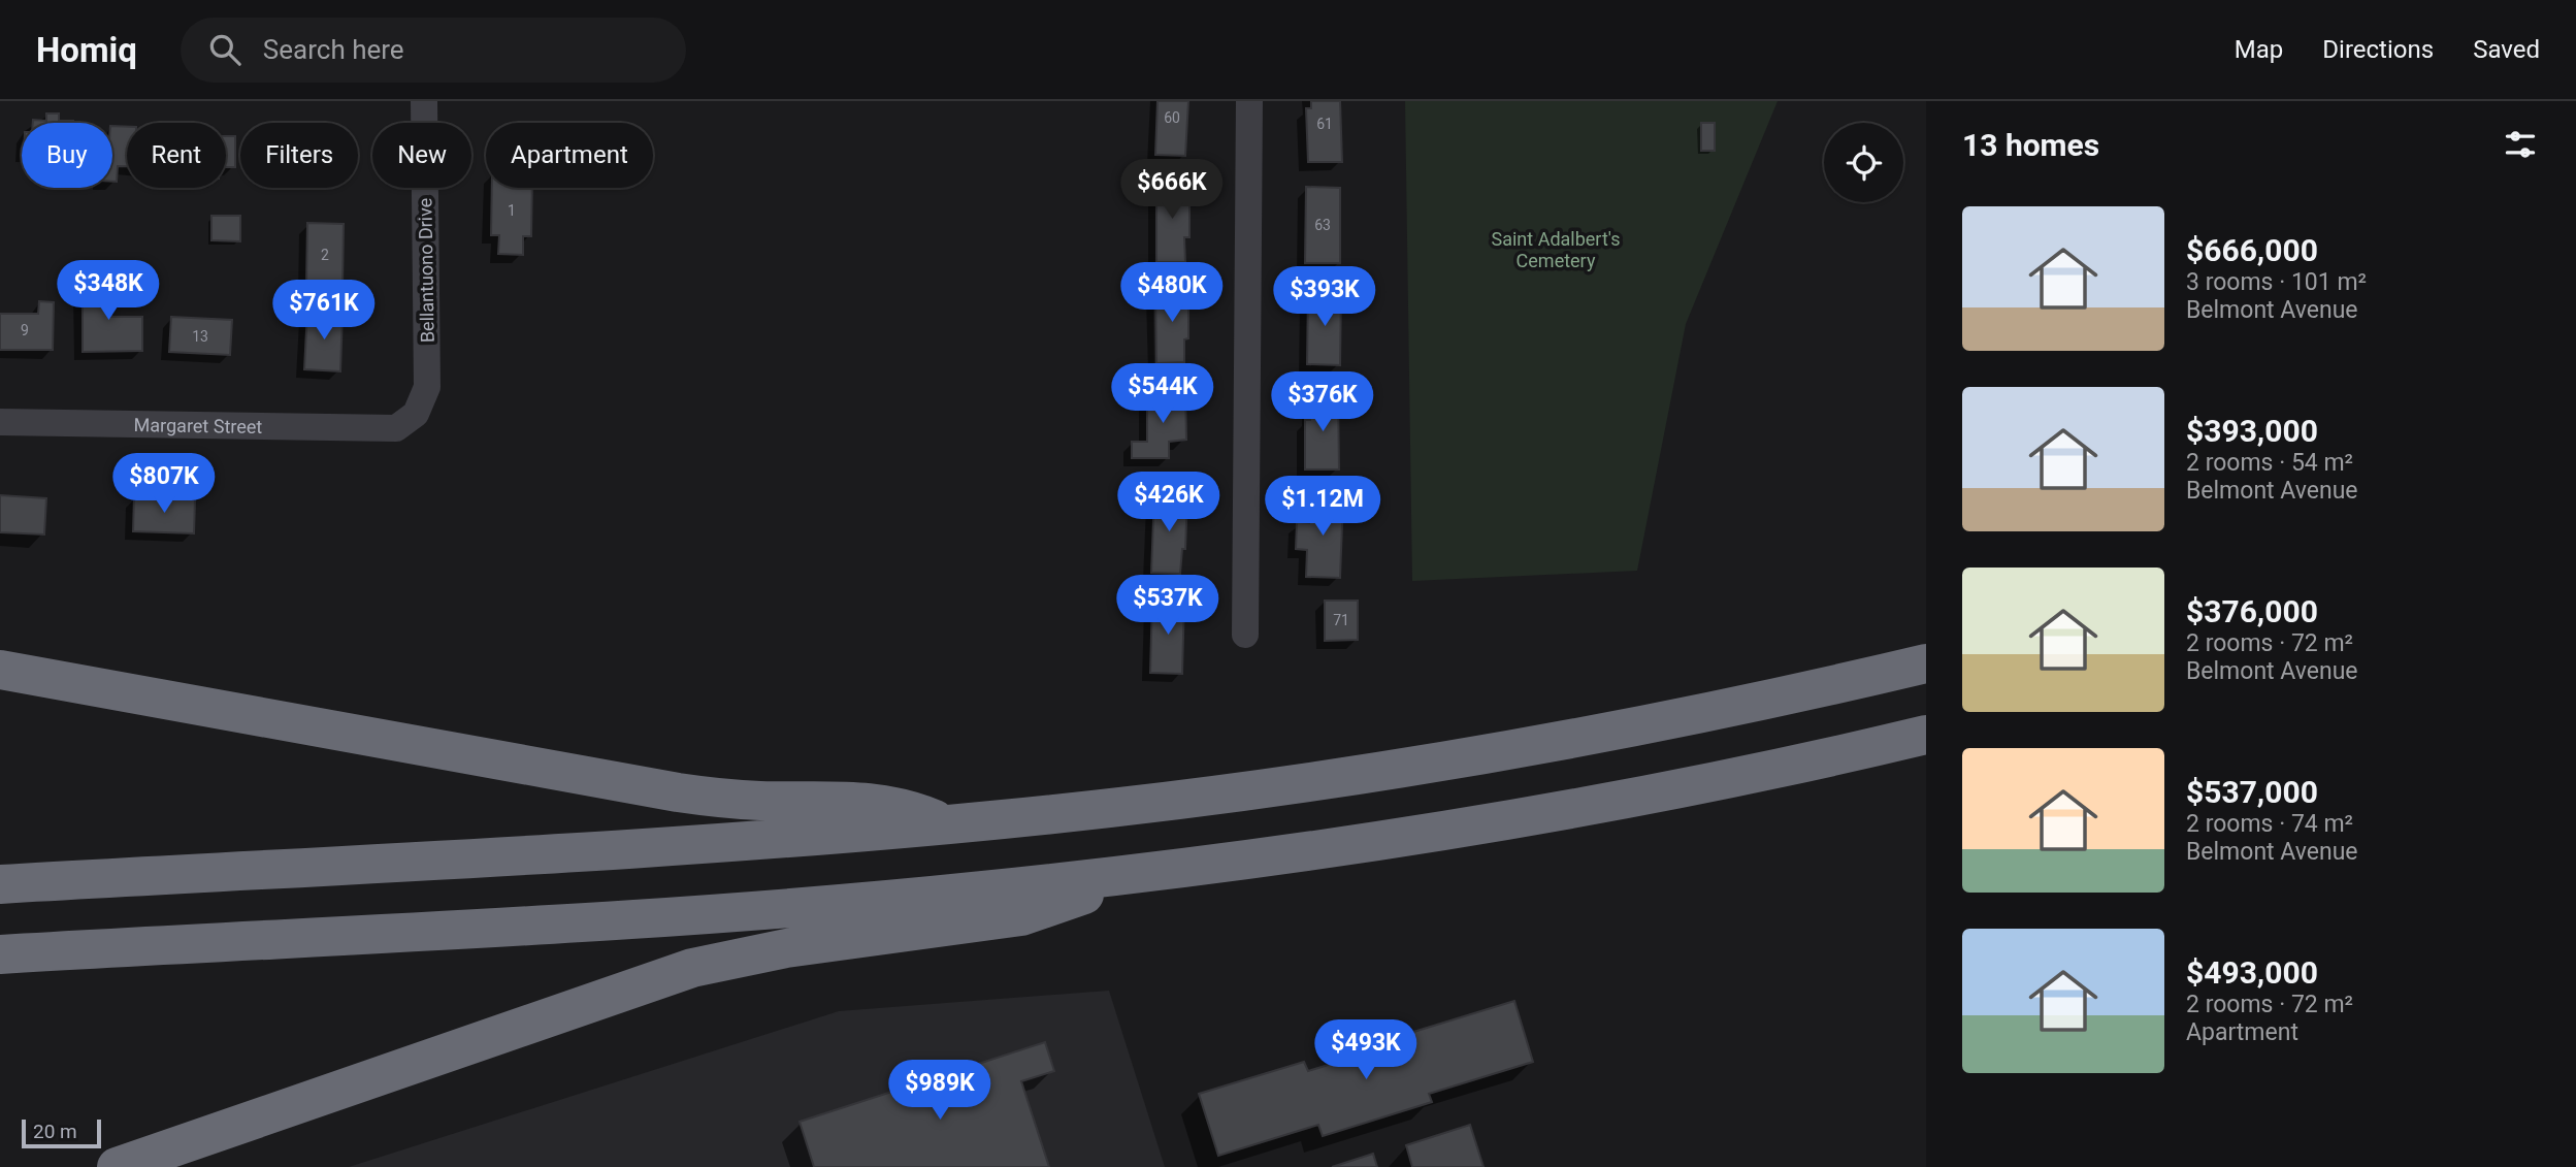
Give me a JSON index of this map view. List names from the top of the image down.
{
  "streets": {
    "street": ["Bellantuono Drive", "Margaret Street"]
  },
  "crossings": [
    ["Bellantuono Drive", "Margaret Street"]
  ],
  "parks": ["Saint Adalbert's Cemetery"],
  "house_numbers": [
    "60",
    "61",
    "1",
    "63",
    "2",
    "9",
    "13",
    "71"
  ],
  "scale_bar": "20 m",
  "page": {
    "header": "Homiq",
    "search": "Search here",
    "nav": ["Map", "Directions", "Saved"],
    "heading": "13 homes",
    "chip": [
      "Buy",
      "Rent",
      "Filters",
      "New",
      "Apartment"
    ],
    "price": [
      "$666K",
      "$348K",
      "$480K",
      "$393K",
      "$761K",
      "$544K",
      "$376K",
      "$807K",
      "$426K",
      "$1.12M",
      "$537K",
      "$493K",
      "$989K"
    ],
    "list": [
      {
        "name": "$666,000",
        "note": "3 rooms · 101 m² · Belmont Avenue"
      },
      {
        "name": "$393,000",
        "note": "2 rooms · 54 m² · Belmont Avenue"
      },
      {
        "name": "$376,000",
        "note": "2 rooms · 72 m² · Belmont Avenue"
      },
      {
        "name": "$537,000",
        "note": "2 rooms · 74 m² · Belmont Avenue"
      },
      {
        "name": "$493,000",
        "note": "2 rooms · 72 m² · Apartment"
      }
    ],
    "scale": "20 m"
  }
}
